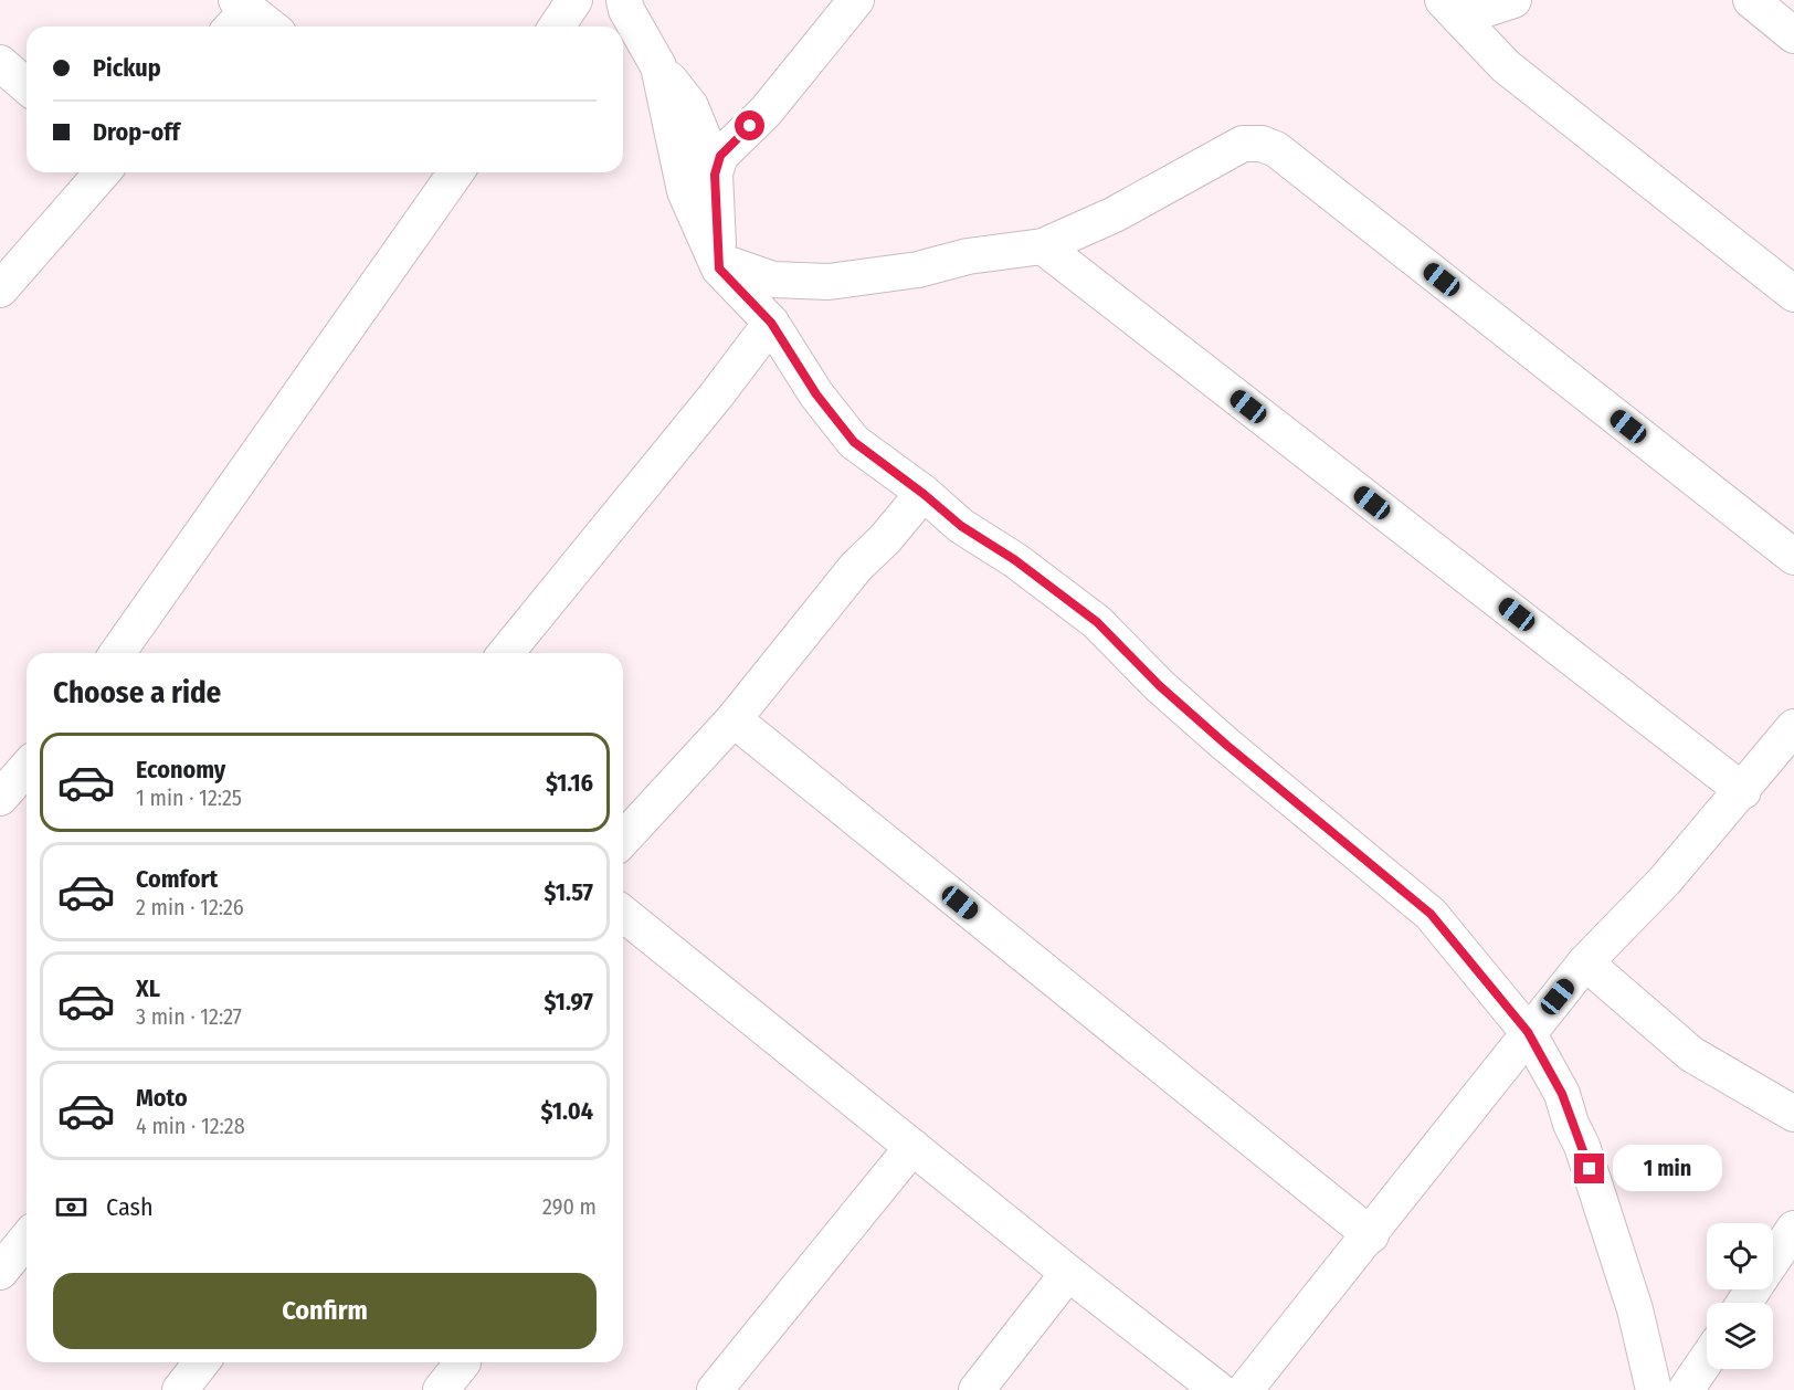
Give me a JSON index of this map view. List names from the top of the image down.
{
  "page": {
    "banner": ["Pickup", "Drop-off"],
    "heading": "Choose a ride",
    "list": [
      {
        "name": "Economy",
        "note": "1 min · 12:25",
        "value": "$1.16"
      },
      {
        "name": "Comfort",
        "note": "2 min · 12:26",
        "value": "$1.57"
      },
      {
        "name": "XL",
        "note": "3 min · 12:27",
        "value": "$1.97"
      },
      {
        "name": "Moto",
        "note": "4 min · 12:28",
        "value": "$1.04"
      }
    ],
    "bubble": "1 min",
    "pay": ["Cash", "290 m"],
    "buttons": "Confirm"
  }
}
